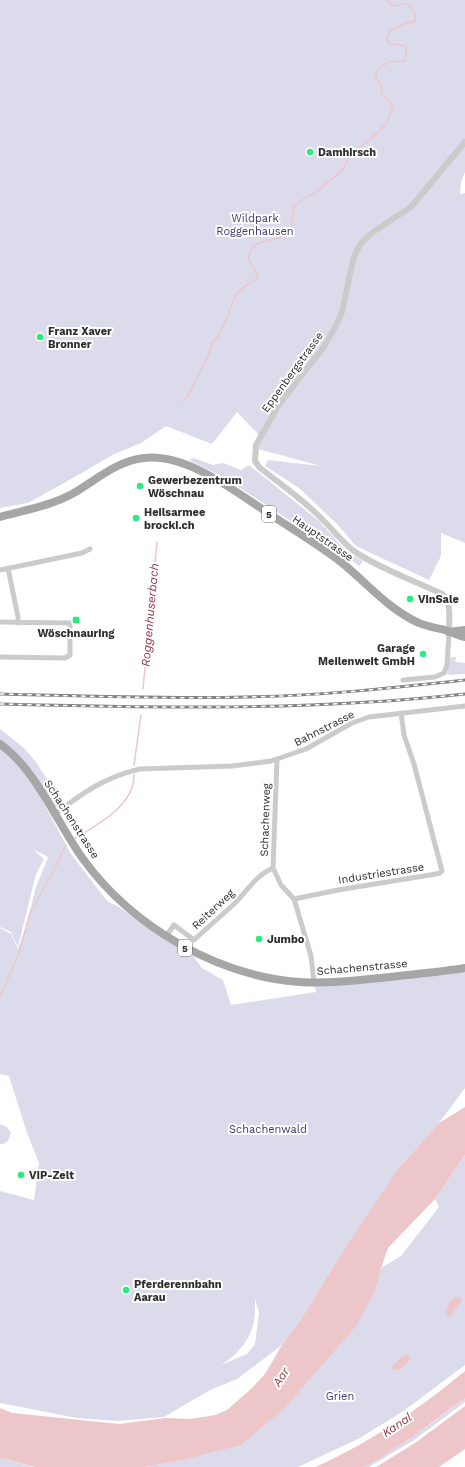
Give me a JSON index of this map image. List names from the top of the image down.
{
  "streets": {
    "main road": ["5", "Hauptstrasse", "Schachenstrasse"],
    "street": [
      "Eppenbergstrasse",
      "Bahnstrasse",
      "Schachenweg",
      "Industriestrasse",
      "Reiterweg"
    ]
  },
  "crossings": [
    ["Eppenbergstrasse", "Hauptstrasse"],
    ["Bahnstrasse", "Schachenstrasse"],
    ["Bahnstrasse", "Schachenweg"],
    ["Bahnstrasse", "Industriestrasse"],
    ["Schachenstrasse", "Reiterweg"],
    ["Schachenweg", "Industriestrasse"],
    ["Schachenweg", "Reiterweg"]
  ],
  "water": ["Roggenhuserbach", "Aar", "Kanal"],
  "parks": ["Wildpark Roggenhausen", "Schachenwald", "Grien"],
  "places": {
    "other": [
      "Damhirsch",
      "Franz Xaver Bronner",
      "Gewerbezentrum Wöschnau",
      "Heilsarmee brocki.ch",
      "VinSale",
      "Garage Meilenweit GmbH",
      "Jumbo",
      "VIP-Zelt",
      "Pferderennbahn Aarau"
    ],
    "transit": ["Wöschnauring"]
  }
}
